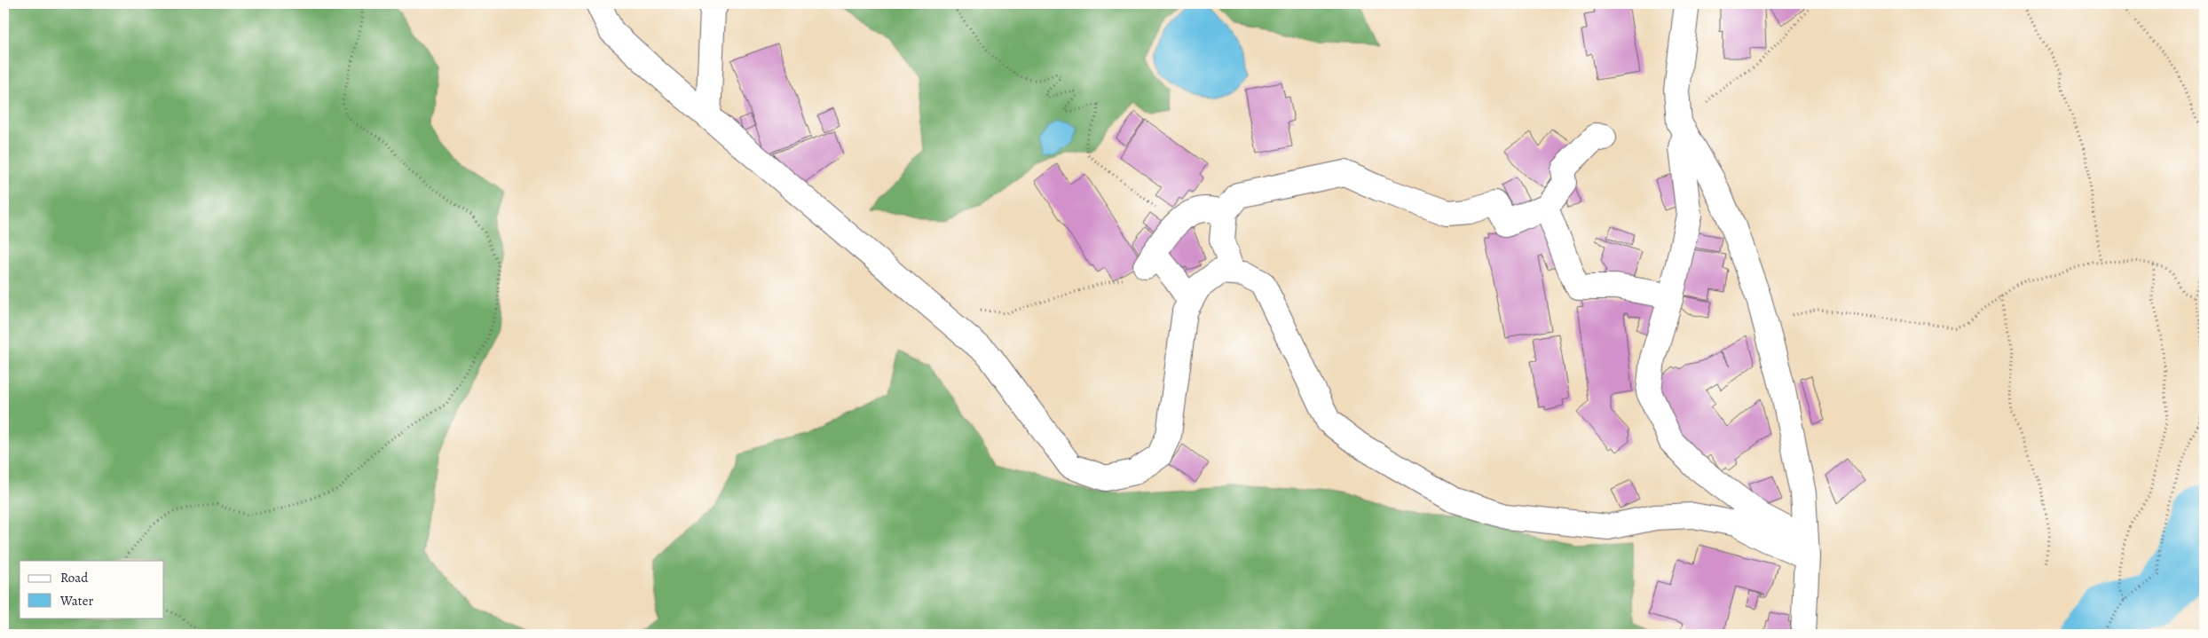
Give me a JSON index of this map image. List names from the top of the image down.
{
  "legend": ["Road", "Water"]
}
